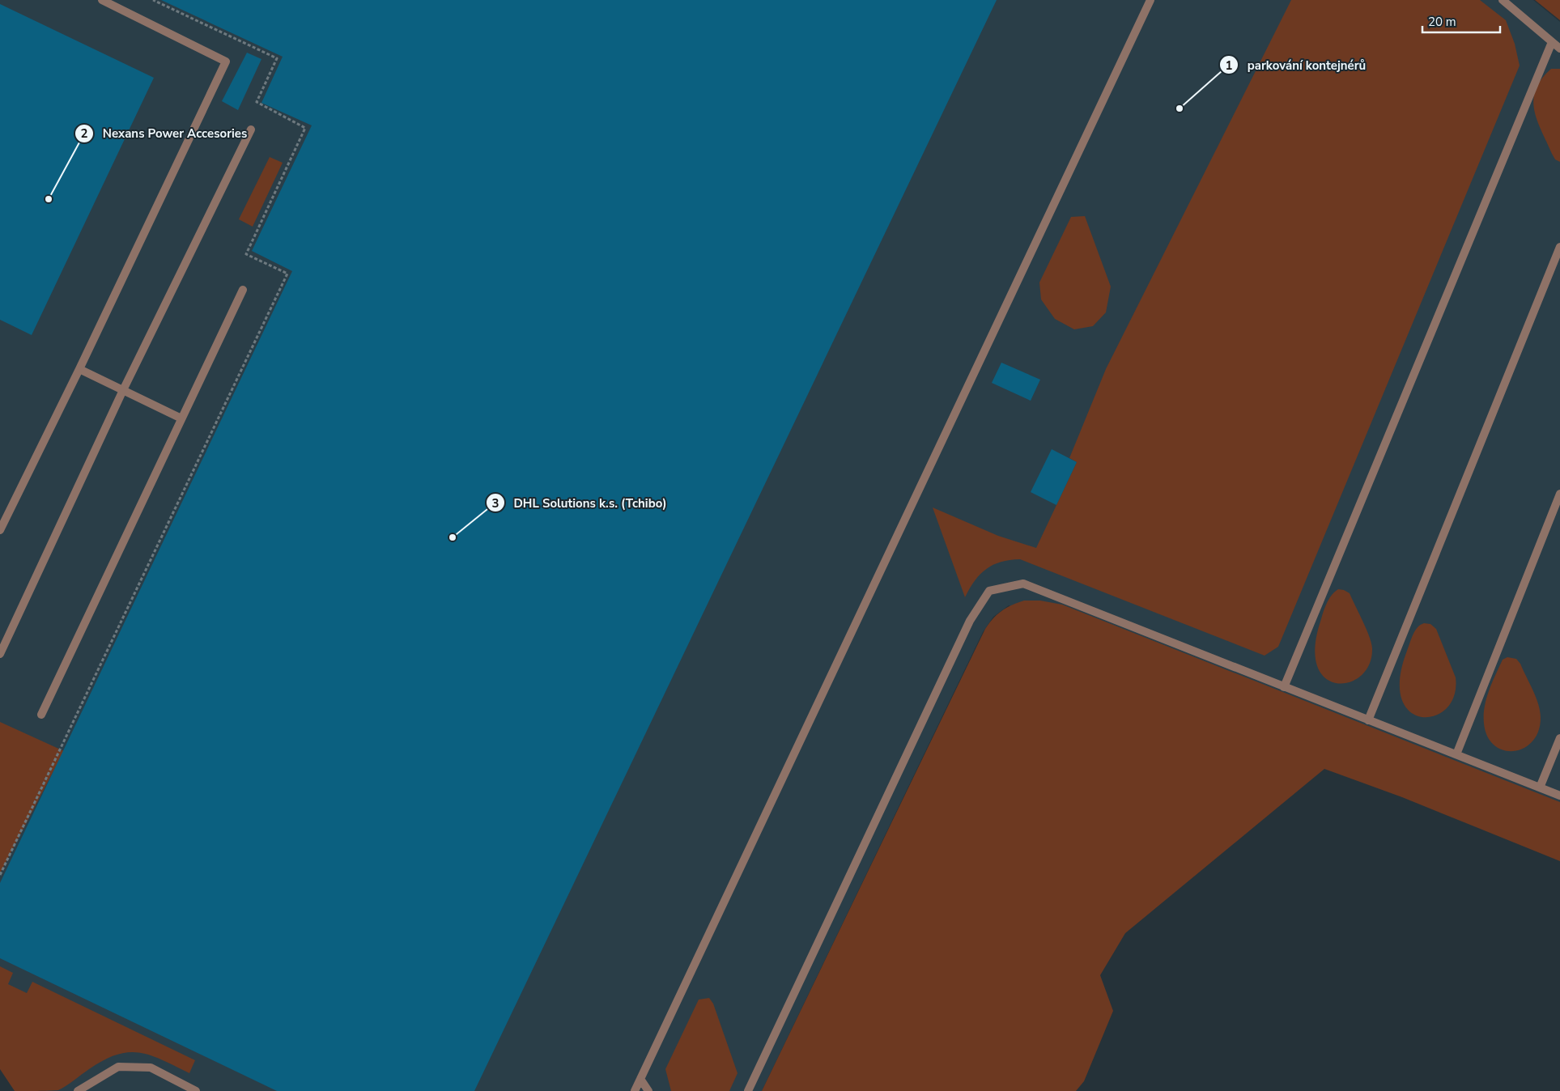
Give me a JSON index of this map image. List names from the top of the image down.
{
  "places": ["parkování kontejnérů", "Nexans Power Accesories", "DHL Solutions k.s. (Tchibo)"],
  "scale_bar": "20 m"
}
